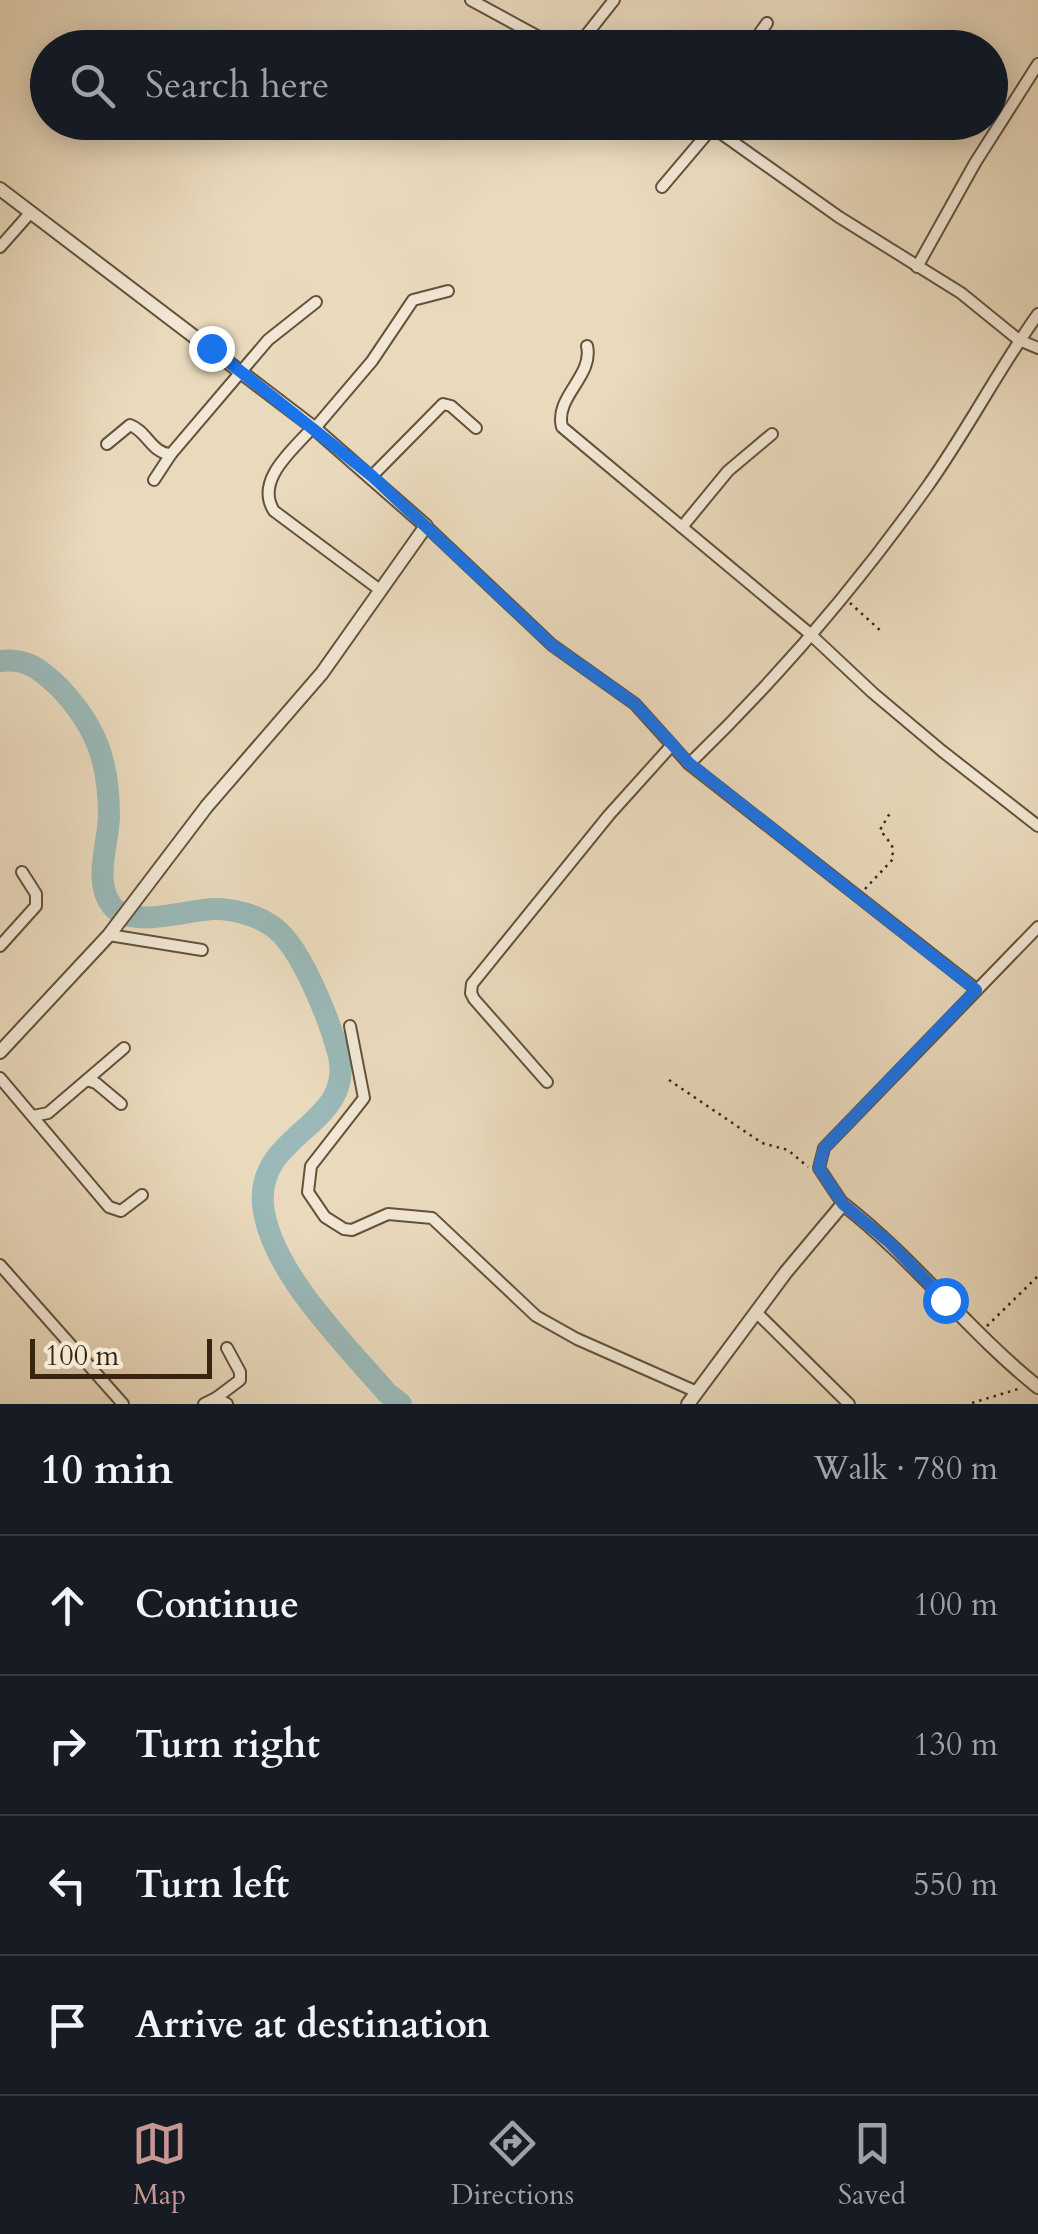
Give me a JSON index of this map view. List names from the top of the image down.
{
  "scale_bar": "100 m",
  "page": {
    "search": "Search here",
    "scale": "100 m",
    "heading": ["10 min", "Walk · 780 m"],
    "list": [
      ["Continue", "100 m"],
      ["Turn right", "130 m"],
      ["Turn left", "550 m"],
      "Arrive at destination"
    ],
    "nav": ["Map", "Directions", "Saved"]
  }
}
